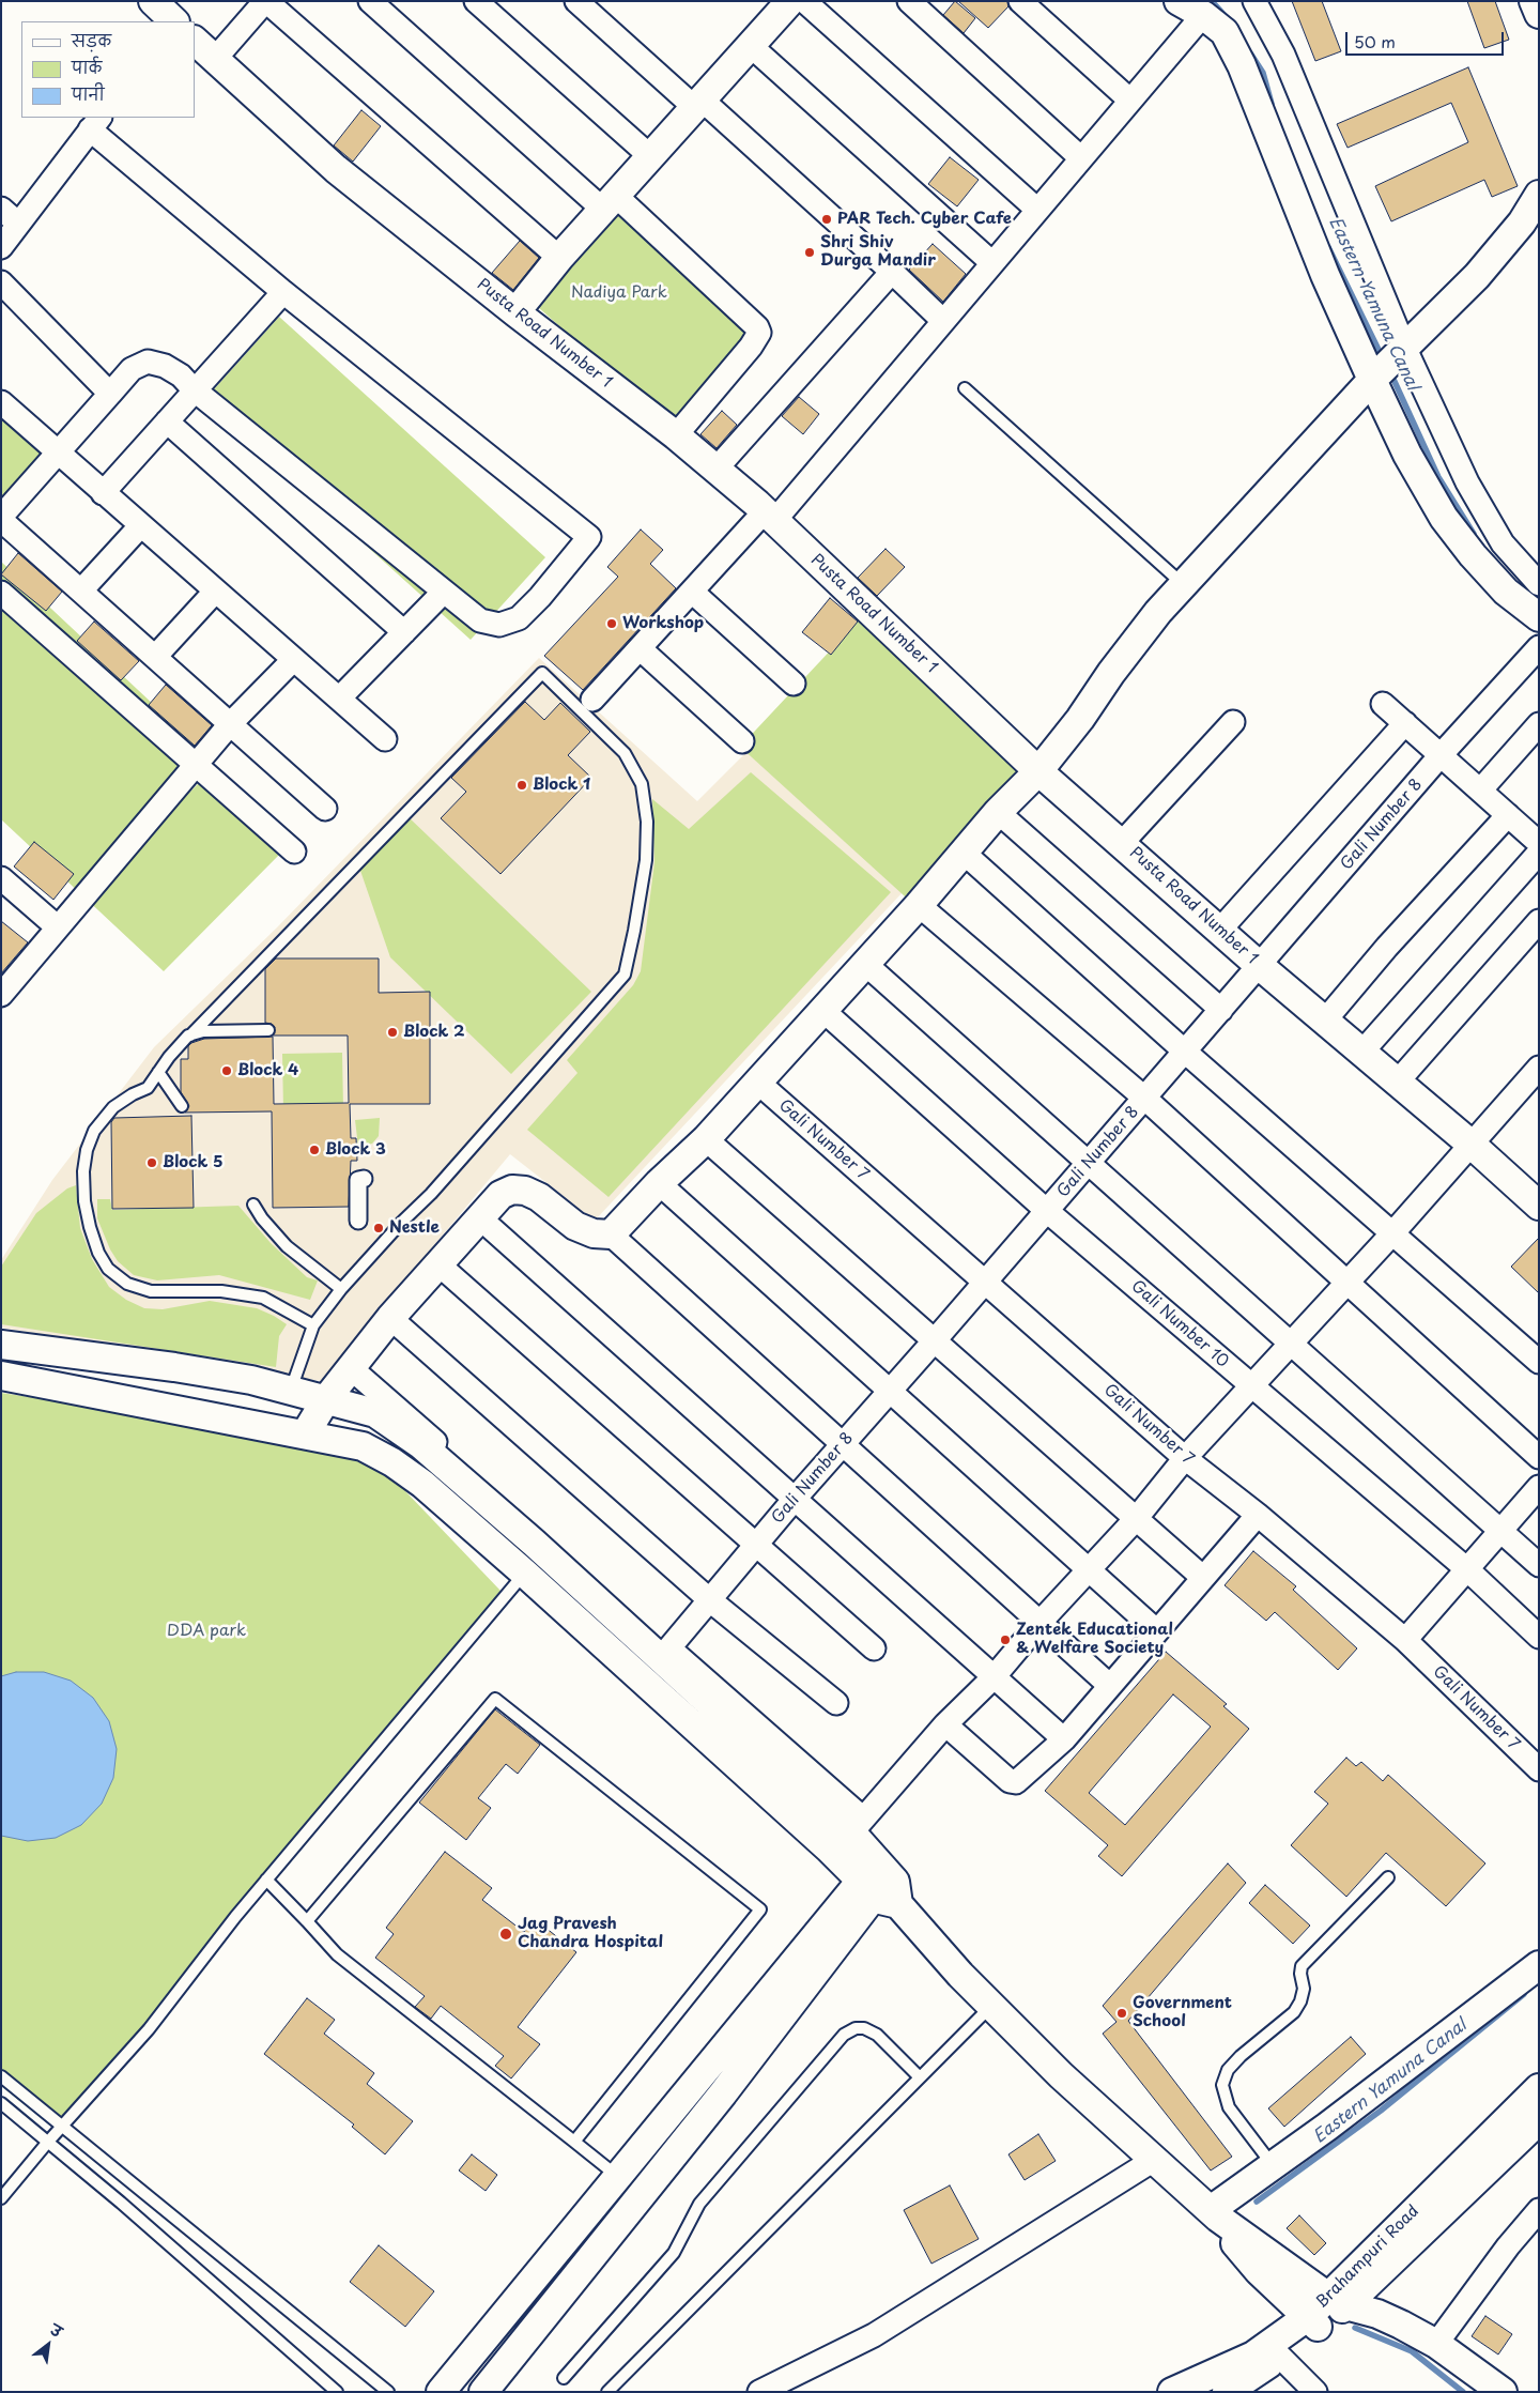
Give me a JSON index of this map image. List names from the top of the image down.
{
  "streets": {
    "street": [
      "Pusta Road Number 1",
      "Gali Number 8",
      "Gali Number 7",
      "Gali Number 10",
      "Brahampuri Road"
    ]
  },
  "crossings": [
    ["Pusta Road Number 1", "Gali Number 8"],
    ["Gali Number 8", "Gali Number 7"],
    ["Gali Number 8", "Gali Number 10"]
  ],
  "water": ["Eastern Yamuna Canal"],
  "parks": ["Nadiya Park", "DDA park"],
  "places": [
    "PAR Tech. Cyber Cafe",
    "Shri Shiv Durga Mandir",
    "Workshop",
    "Block 1",
    "Block 2",
    "Block 4",
    "Block 3",
    "Block 5",
    "Nestle",
    "Zentek Educational & Welfare Society",
    "Jag Pravesh Chandra Hospital",
    "Government School"
  ],
  "legend": ["सड़क", "पार्क", "पानी"],
  "scale_bar": "50 m",
  "north": "top right"
}
